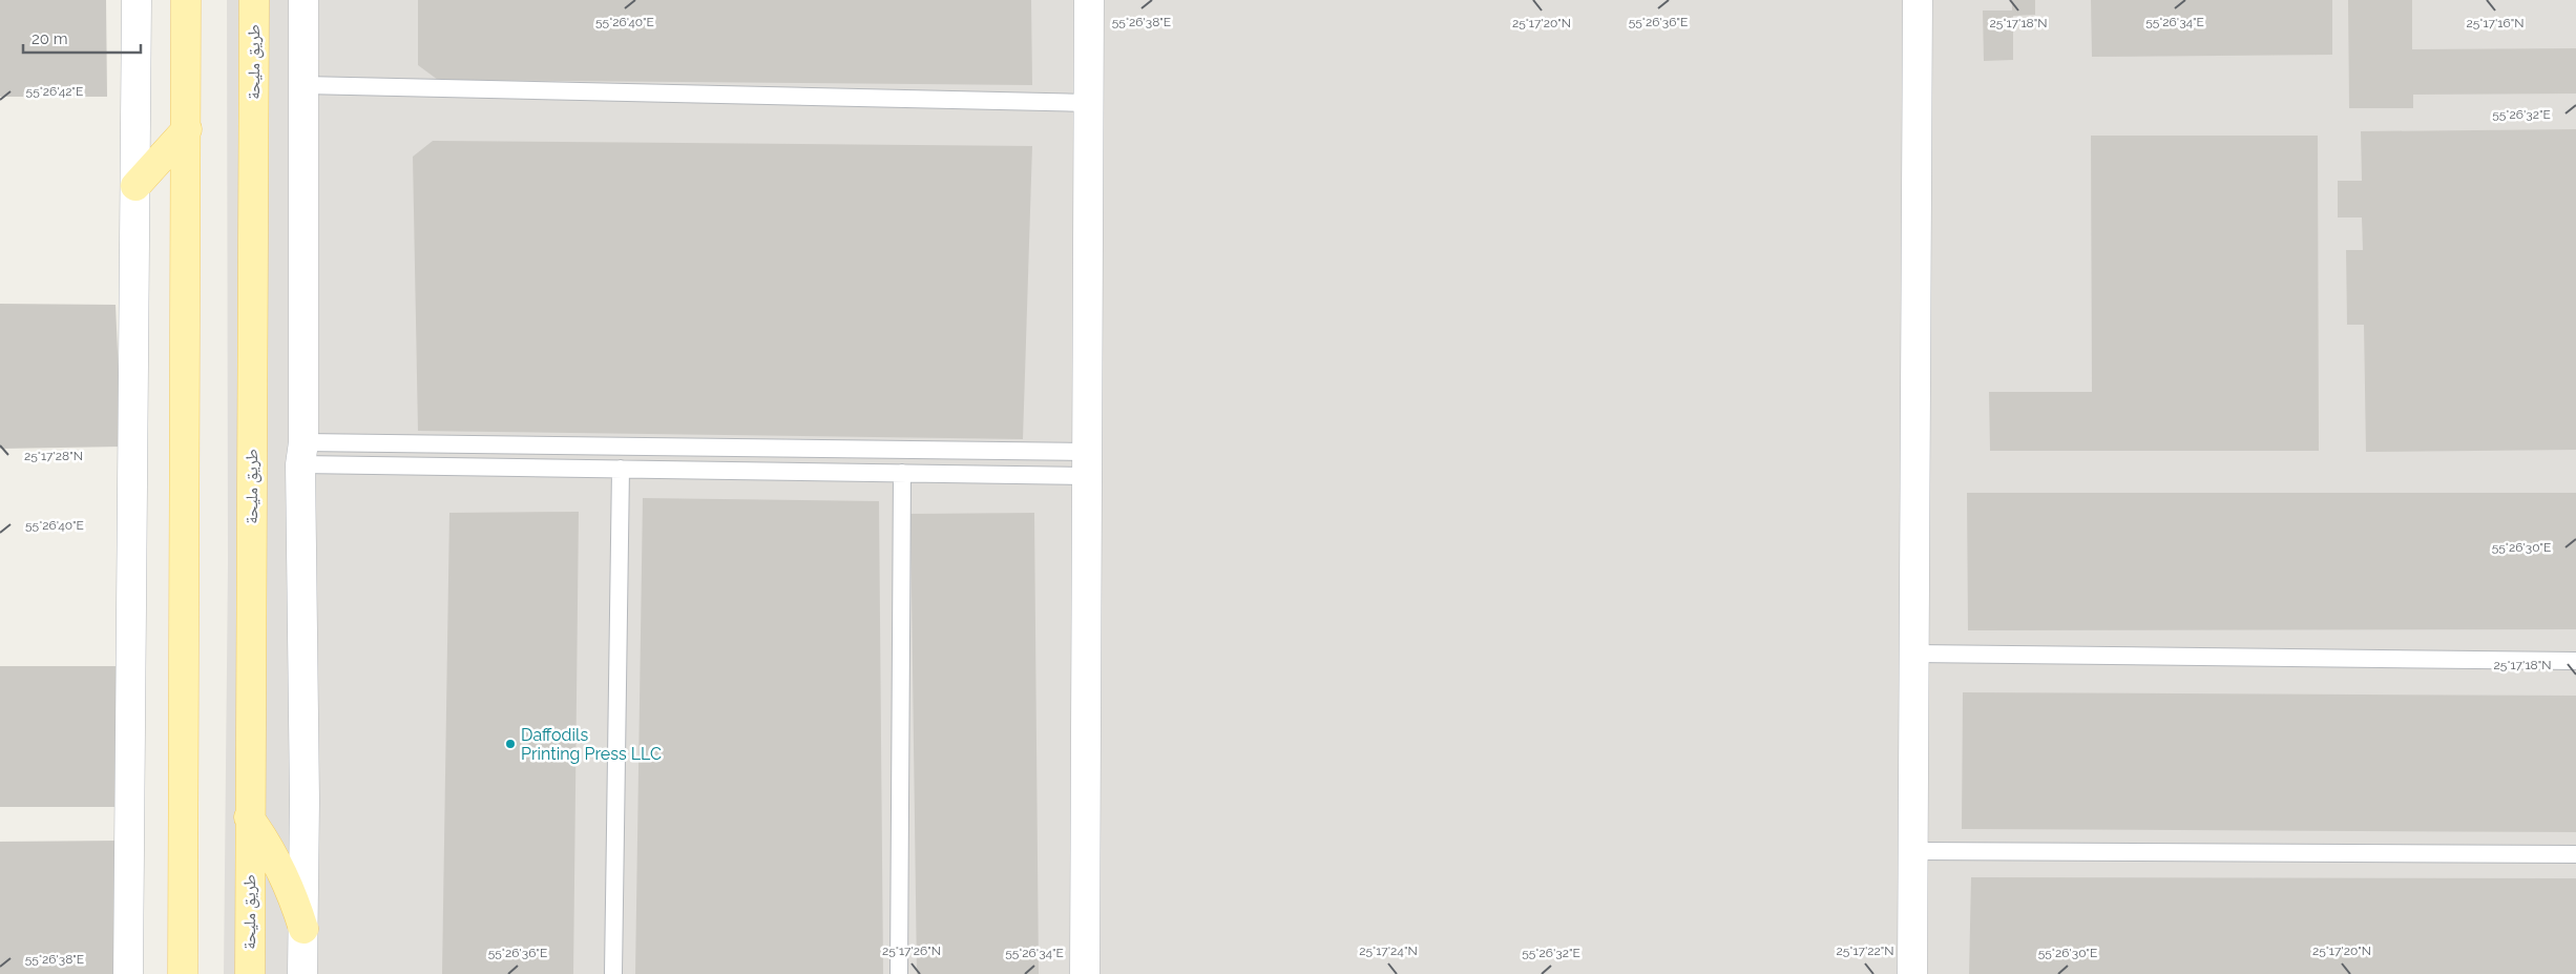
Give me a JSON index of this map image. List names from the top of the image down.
{
  "streets": {
    "main road": ["طريق مليحة"]
  },
  "places": ["Daffodils Printing Press LLC"],
  "scale_bar": "20 m",
  "coordinates": [
    "55°26'40\"E",
    "55°26'36\"E",
    "55°26'34\"E",
    "55°26'38\"E",
    "25°17'20\"N",
    "25°17'16\"N",
    "25°17'18\"N",
    "55°26'42\"E",
    "55°26'32\"E",
    "25°17'28\"N",
    "55°26'30\"E",
    "25°17'26\"N",
    "25°17'24\"N",
    "25°17'22\"N"
  ]
}
